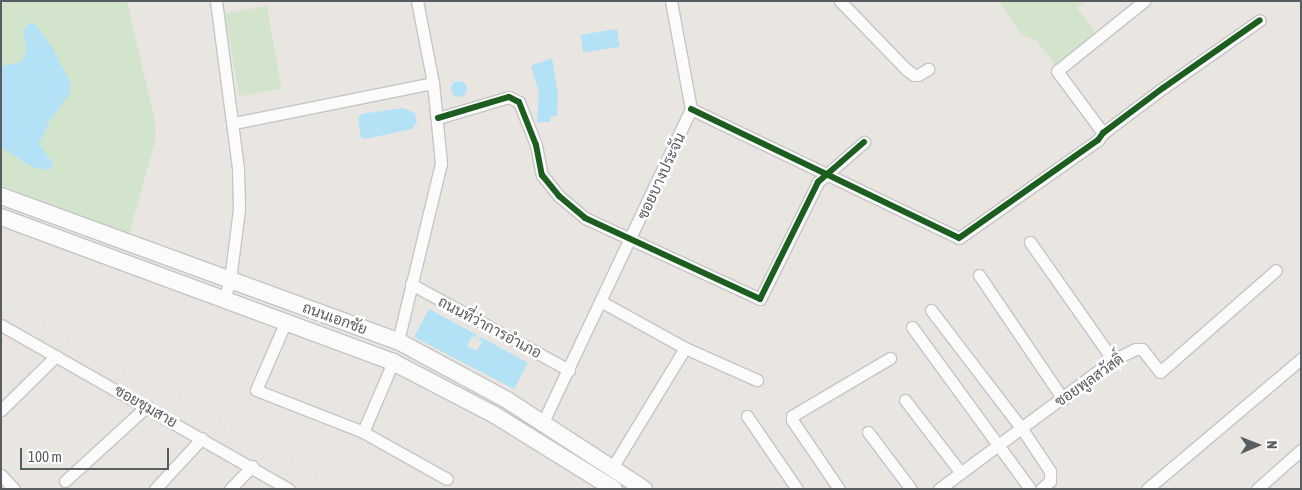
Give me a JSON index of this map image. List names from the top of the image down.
{
  "streets": {
    "main road": ["ถนนเอกชัย"],
    "street": [
      "ซอยบางประจัน",
      "ถนนที่ว่าการอำเภอ",
      "ซอยพูลสวัสดิ์",
      "ซอยชุมสาย"
    ]
  },
  "crossings": [
    ["ซอยบางประจัน", "ถนนเอกชัย"],
    ["ซอยบางประจัน", "ถนนที่ว่าการอำเภอ"]
  ],
  "scale_bar": "100 m",
  "north": "right"
}
